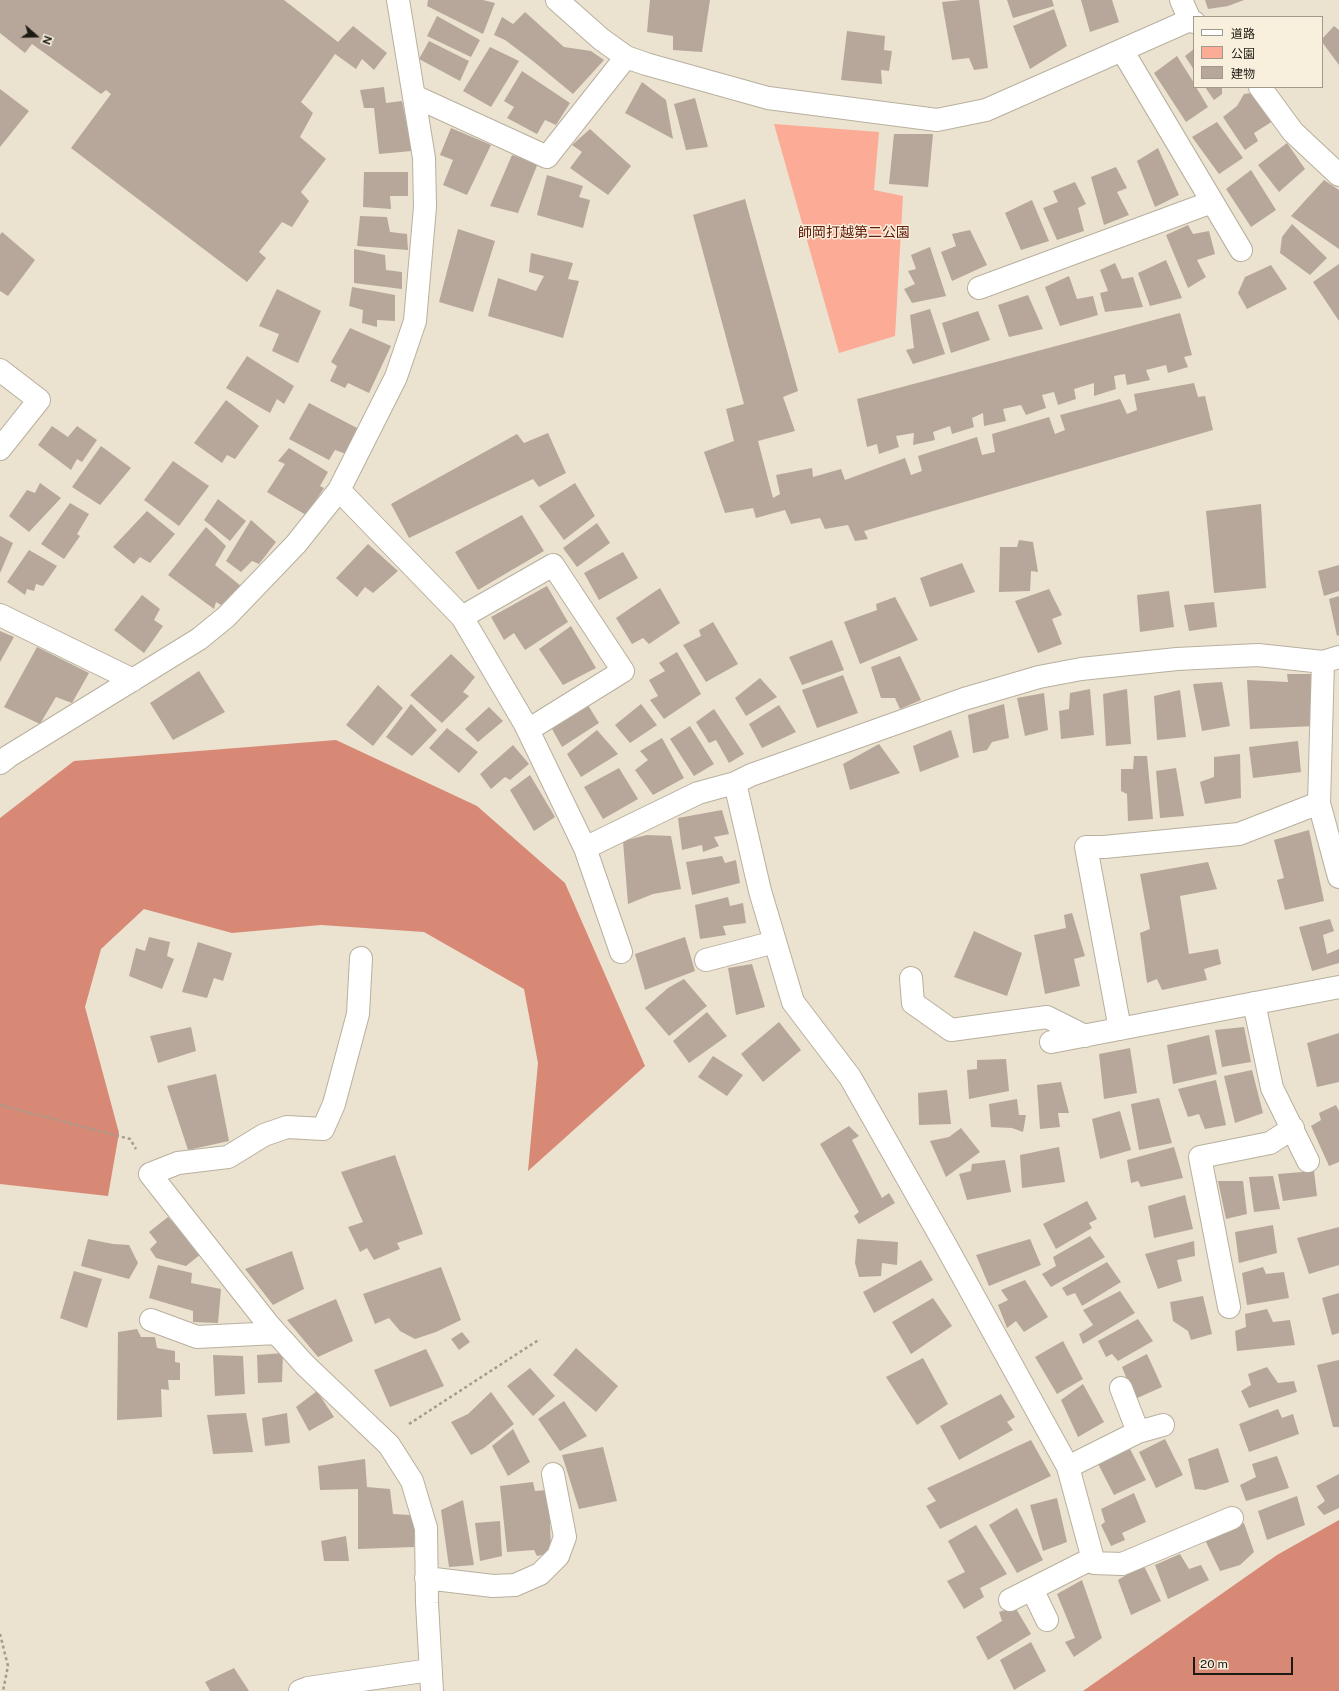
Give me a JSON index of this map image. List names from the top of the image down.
{
  "parks": ["師岡打越第二公園"],
  "legend": ["道路", "公園", "建物"],
  "scale_bar": "20 m",
  "north": "right"
}
